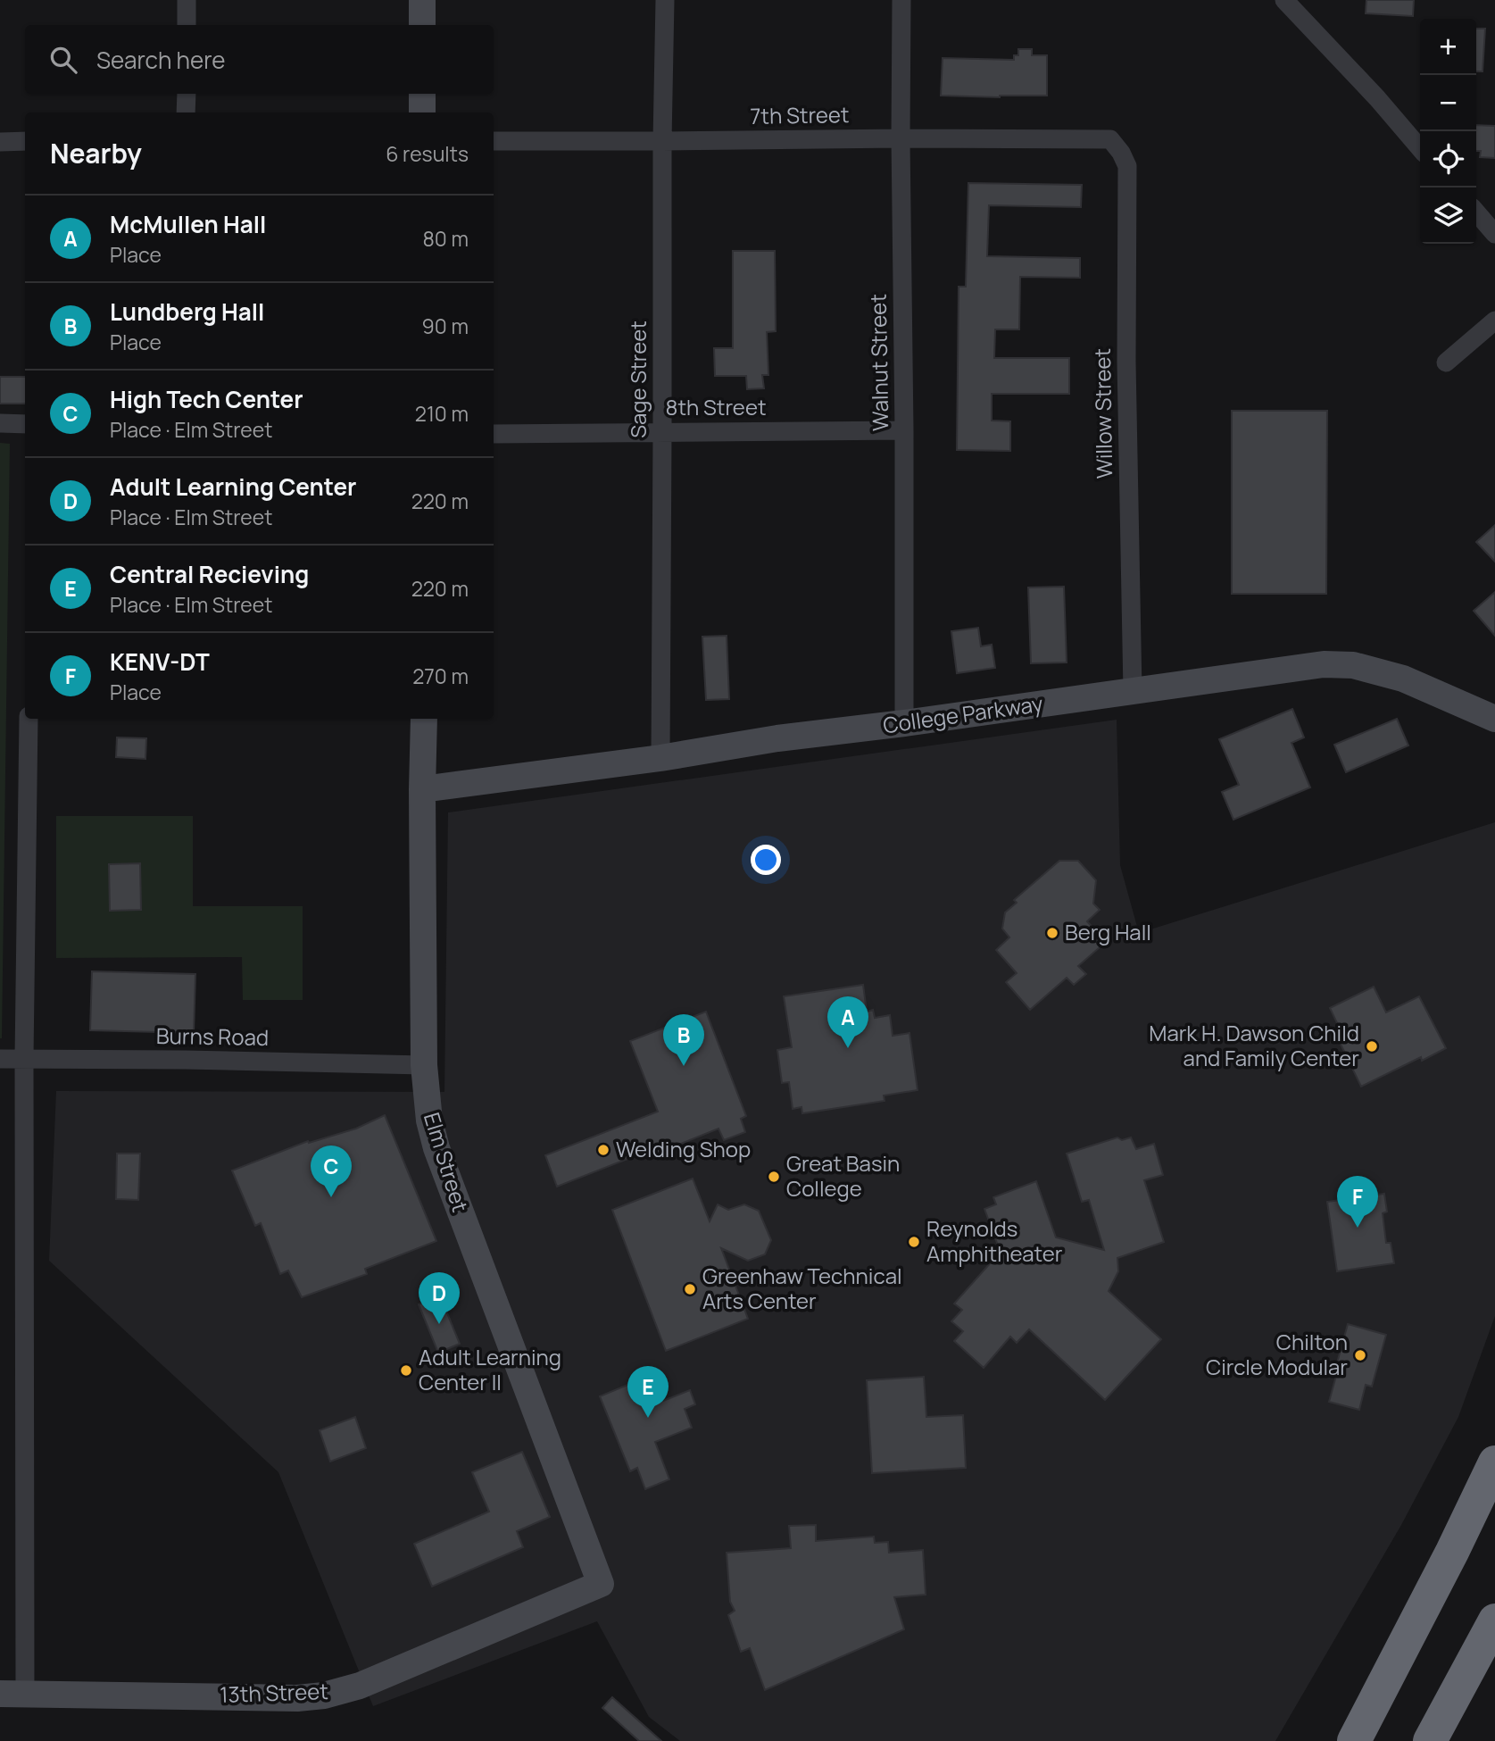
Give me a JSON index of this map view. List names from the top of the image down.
{
  "streets": {
    "street": [
      "7th Street",
      "Walnut Street",
      "Sage Street",
      "8th Street",
      "Willow Street",
      "College Parkway",
      "Burns Road",
      "Elm Street",
      "13th Street"
    ]
  },
  "crossings": [
    ["7th Street", "Walnut Street"],
    ["7th Street", "Sage Street"],
    ["7th Street", "Willow Street"],
    ["Walnut Street", "8th Street"],
    ["Walnut Street", "College Parkway"],
    ["Sage Street", "8th Street"],
    ["Sage Street", "College Parkway"],
    ["Willow Street", "College Parkway"],
    ["College Parkway", "Elm Street"],
    ["Burns Road", "Elm Street"],
    ["Elm Street", "13th Street"]
  ],
  "places": [
    "Berg Hall",
    "Mark H. Dawson Child and Family Center",
    "Welding Shop",
    "Great Basin College",
    "Reynolds Amphitheater",
    "Greenhaw Technical Arts Center",
    "Chilton Circle Modular",
    "Adult Learning Center II"
  ],
  "page": {
    "map_buttons": ["+", "−"],
    "search": "Search here",
    "heading": ["Nearby", "6 results"],
    "list": [
      {
        "mark": "A",
        "name": "McMullen Hall",
        "note": "Place",
        "value": "80 m"
      },
      {
        "mark": "B",
        "name": "Lundberg Hall",
        "note": "Place",
        "value": "90 m"
      },
      {
        "mark": "C",
        "name": "High Tech Center",
        "note": "Place · Elm Street",
        "value": "210 m"
      },
      {
        "mark": "D",
        "name": "Adult Learning Center",
        "note": "Place · Elm Street",
        "value": "220 m"
      },
      {
        "mark": "E",
        "name": "Central Recieving",
        "note": "Place · Elm Street",
        "value": "220 m"
      },
      {
        "mark": "F",
        "name": "KENV-DT",
        "note": "Place",
        "value": "270 m"
      }
    ],
    "pins": [
      "A",
      "B",
      "C",
      "F",
      "D",
      "E"
    ]
  }
}
